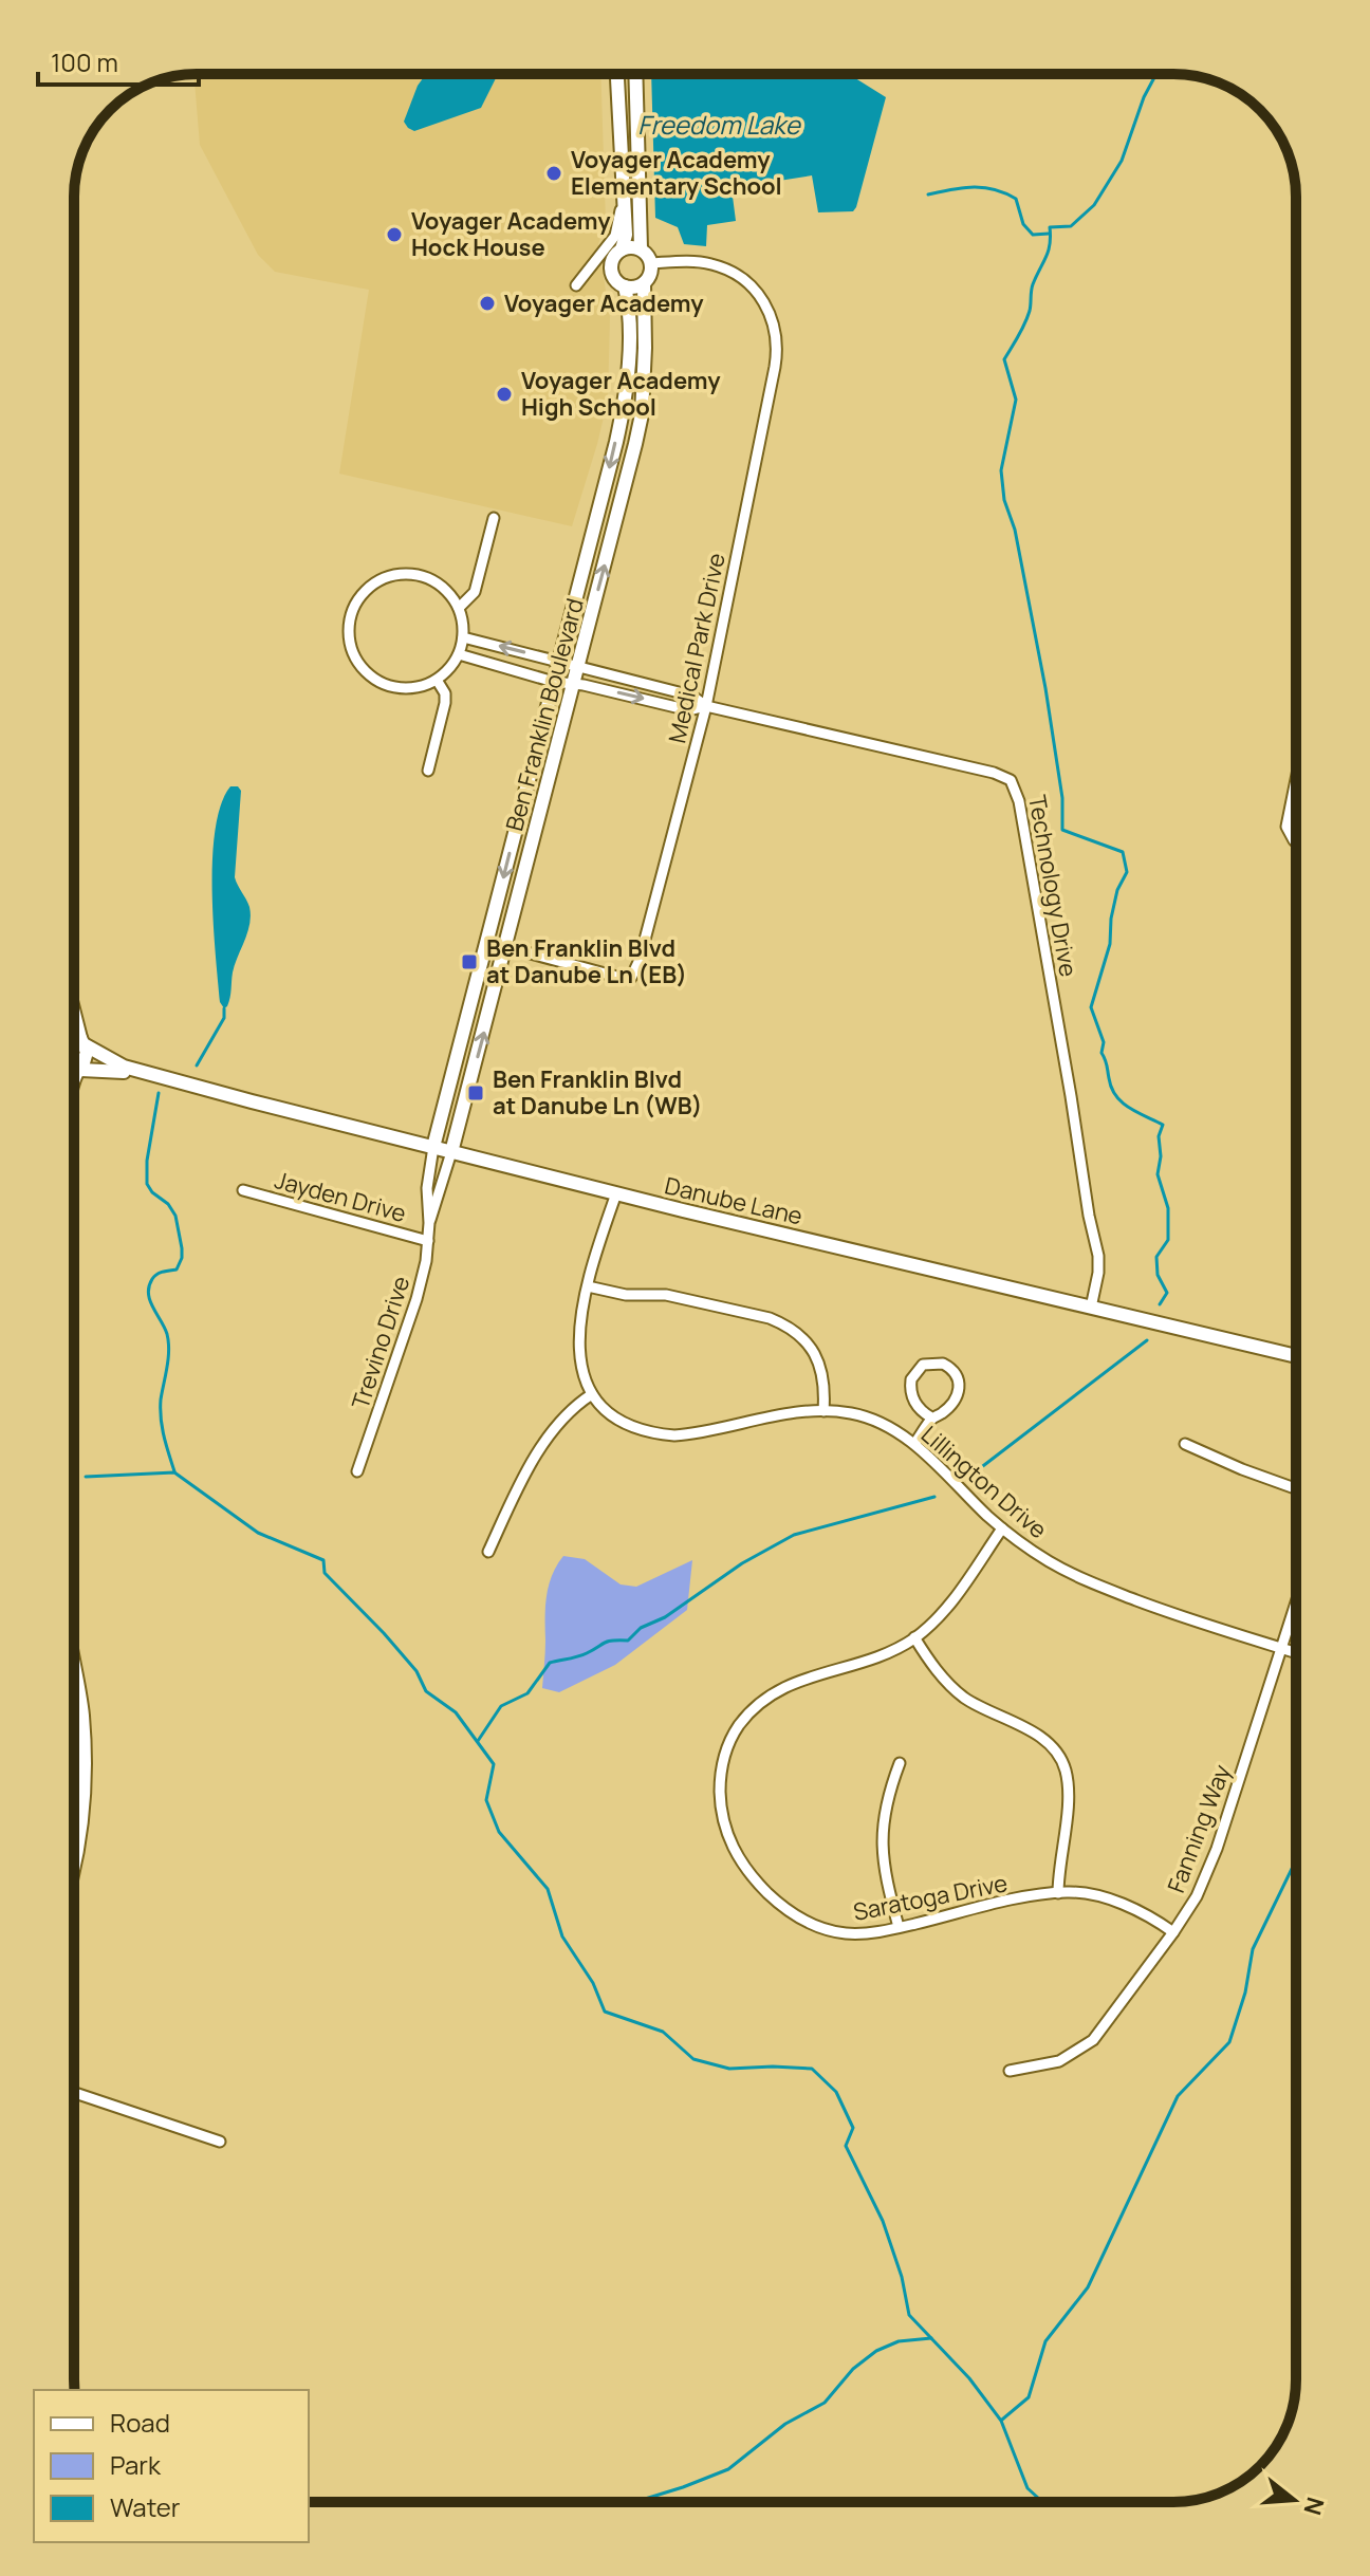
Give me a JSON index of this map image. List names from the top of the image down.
{
  "streets": {
    "street": [
      "Medical Park Drive",
      "Ben Franklin Boulevard",
      "Technology Drive",
      "Jayden Drive",
      "Danube Lane",
      "Trevino Drive",
      "Lillington Drive",
      "Fanning Way",
      "Saratoga Drive"
    ]
  },
  "crossings": [
    ["Medical Park Drive", "Ben Franklin Boulevard"],
    ["Medical Park Drive", "Technology Drive"],
    ["Ben Franklin Boulevard", "Technology Drive"],
    ["Ben Franklin Boulevard", "Danube Lane"],
    ["Ben Franklin Boulevard", "Trevino Drive"],
    ["Technology Drive", "Danube Lane"],
    ["Jayden Drive", "Trevino Drive"],
    ["Danube Lane", "Trevino Drive"],
    ["Lillington Drive", "Fanning Way"],
    ["Lillington Drive", "Saratoga Drive"],
    ["Fanning Way", "Saratoga Drive"]
  ],
  "water": ["Freedom Lake"],
  "places": {
    "other": [
      "Voyager Academy Elementary School",
      "Voyager Academy Hock House",
      "Voyager Academy",
      "Voyager Academy High School"
    ],
    "transit": ["Ben Franklin Blvd at Danube Ln (EB)", "Ben Franklin Blvd at Danube Ln (WB)"]
  },
  "legend": ["Road", "Park", "Water"],
  "scale_bar": "100 m",
  "north": "right"
}
